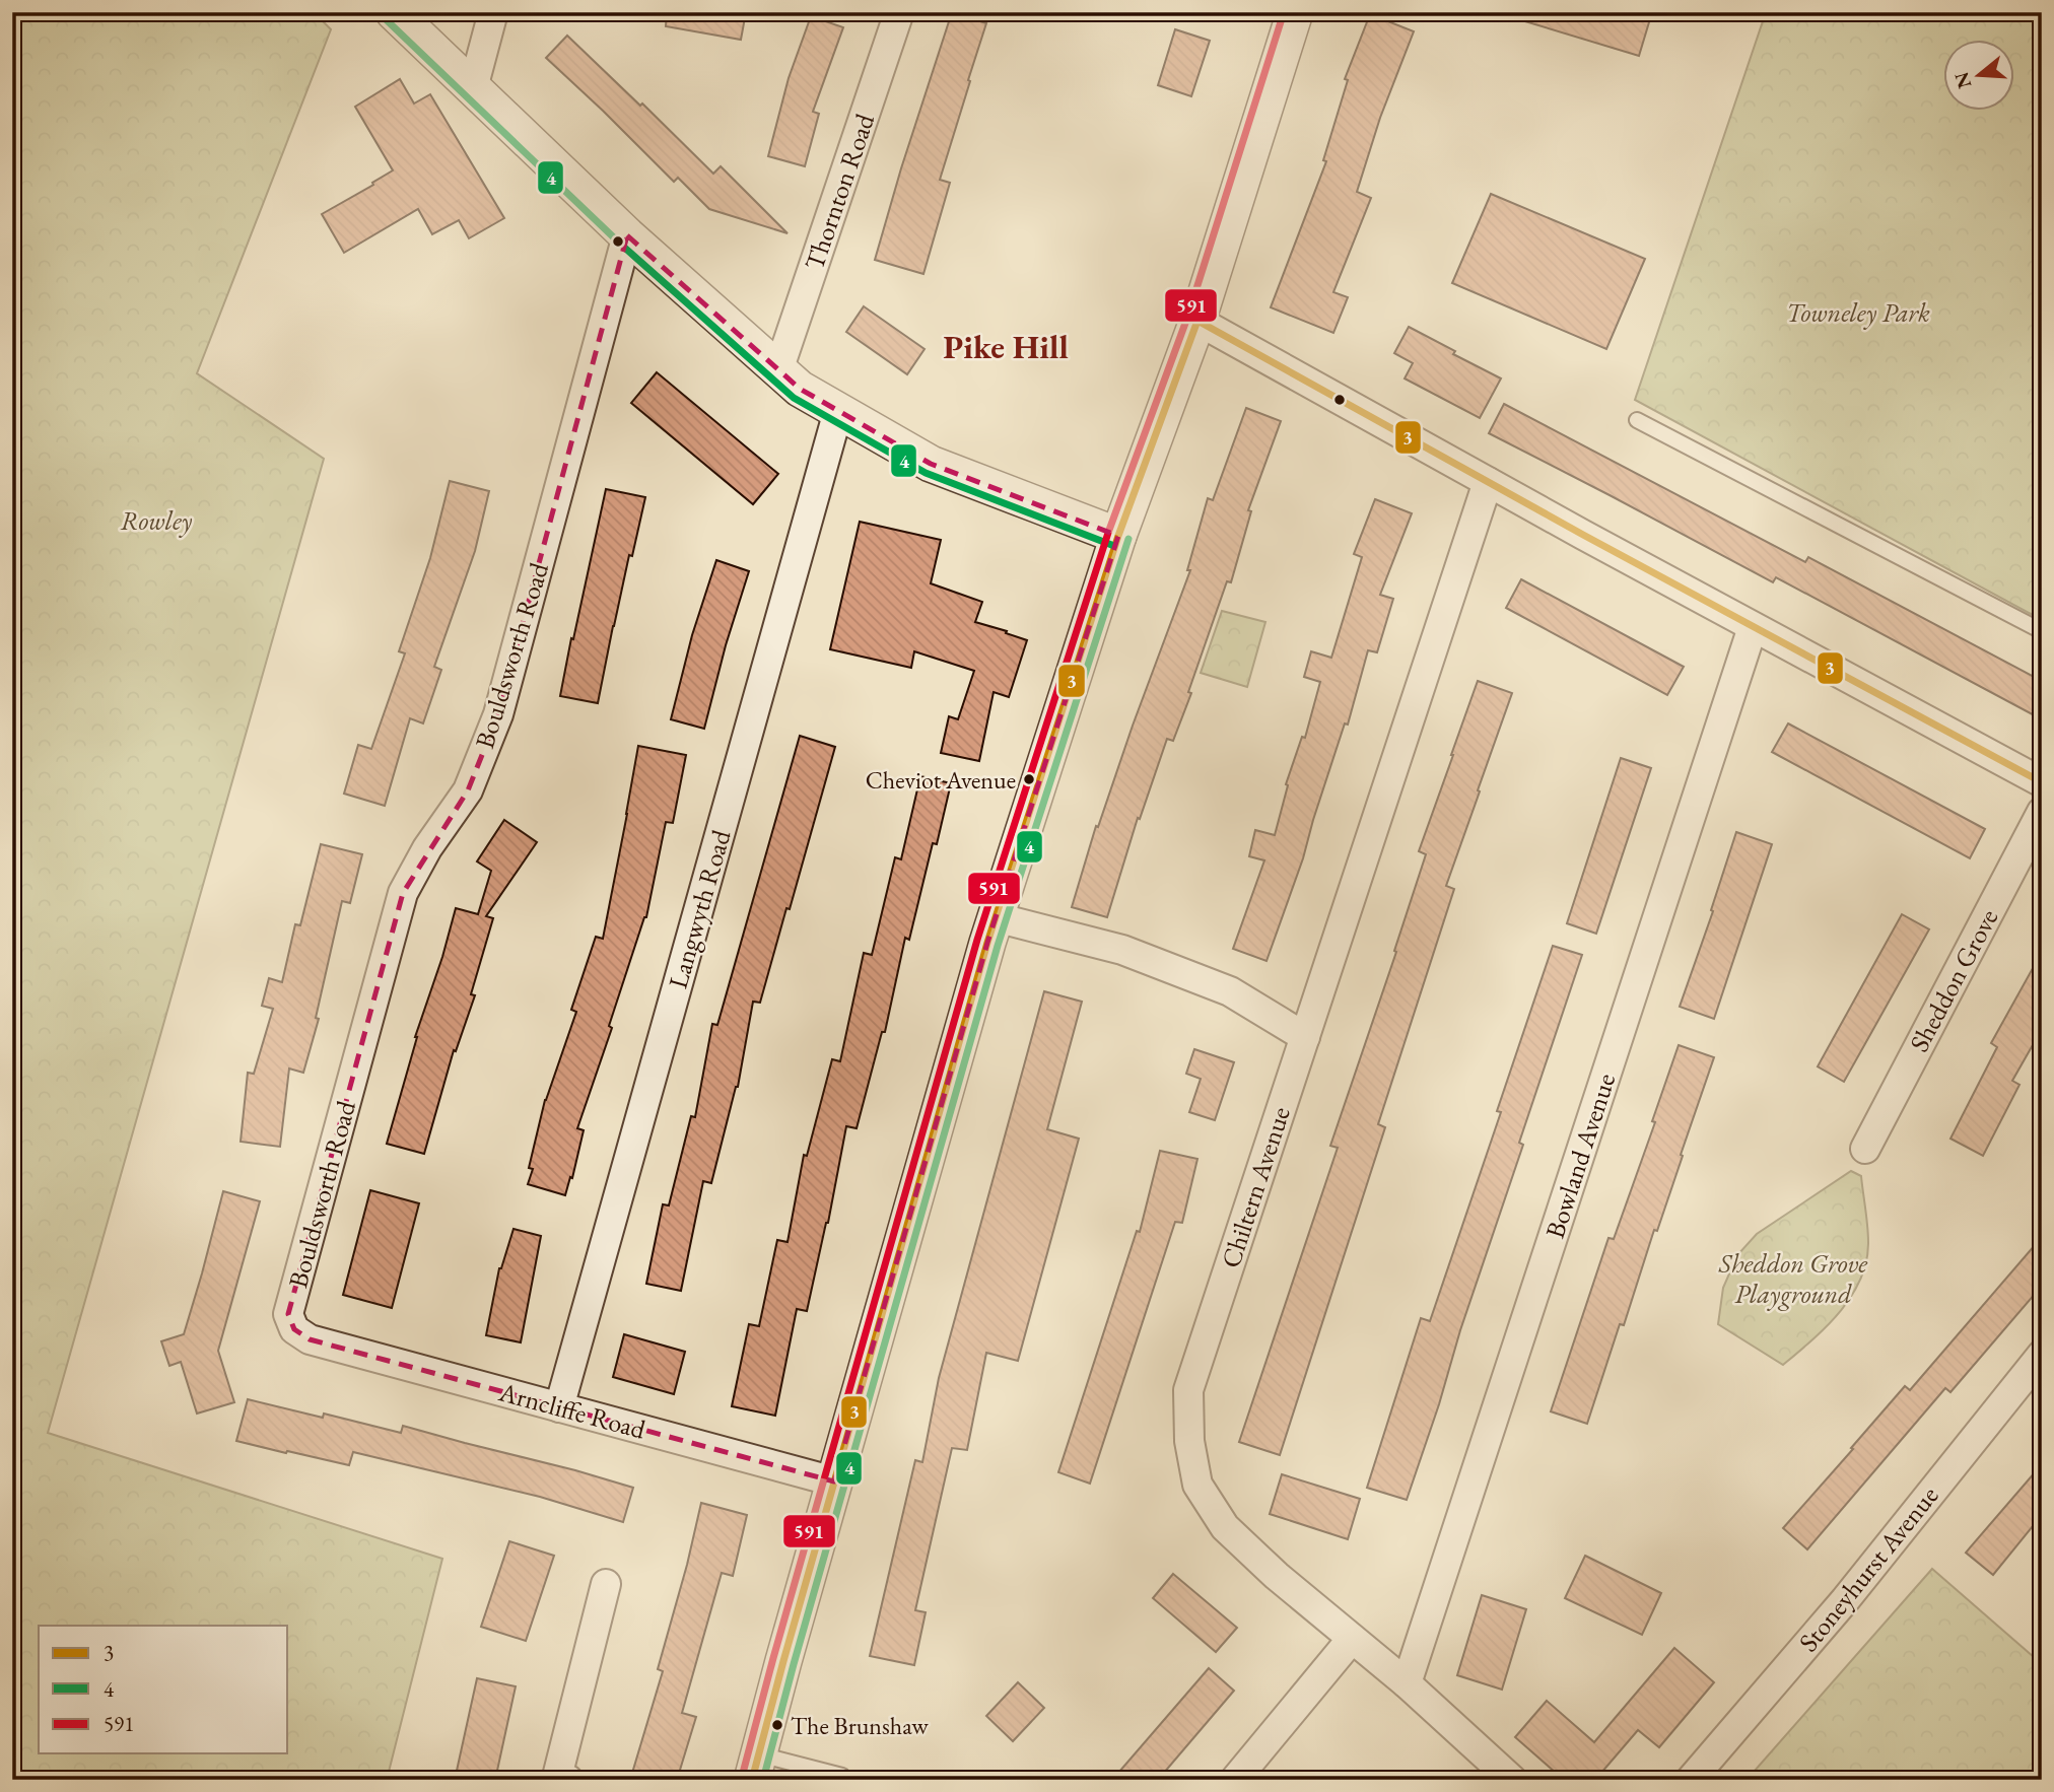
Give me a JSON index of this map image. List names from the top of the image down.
{
  "streets": {
    "street": [
      "Thornton Road",
      "Bouldsworth Road",
      "Langwyth Road",
      "Sheddon Grove",
      "Bowland Avenue",
      "Chiltern Avenue",
      "Arncliffe Road",
      "Stoneyhurst Avenue"
    ]
  },
  "crossings": [
    ["Bouldsworth Road", "Arncliffe Road"],
    ["Langwyth Road", "Arncliffe Road"],
    ["Bowland Avenue", "Chiltern Avenue"]
  ],
  "districts": ["Pike Hill"],
  "parks": ["Towneley Park", "Rowley", "Sheddon Grove Playground"],
  "places": ["Cheviot Avenue", "The Brunshaw"],
  "lines": ["transit line 591", "transit line 4", "transit line 3"],
  "legend": ["3", "4", "591"],
  "north": "left"
}
